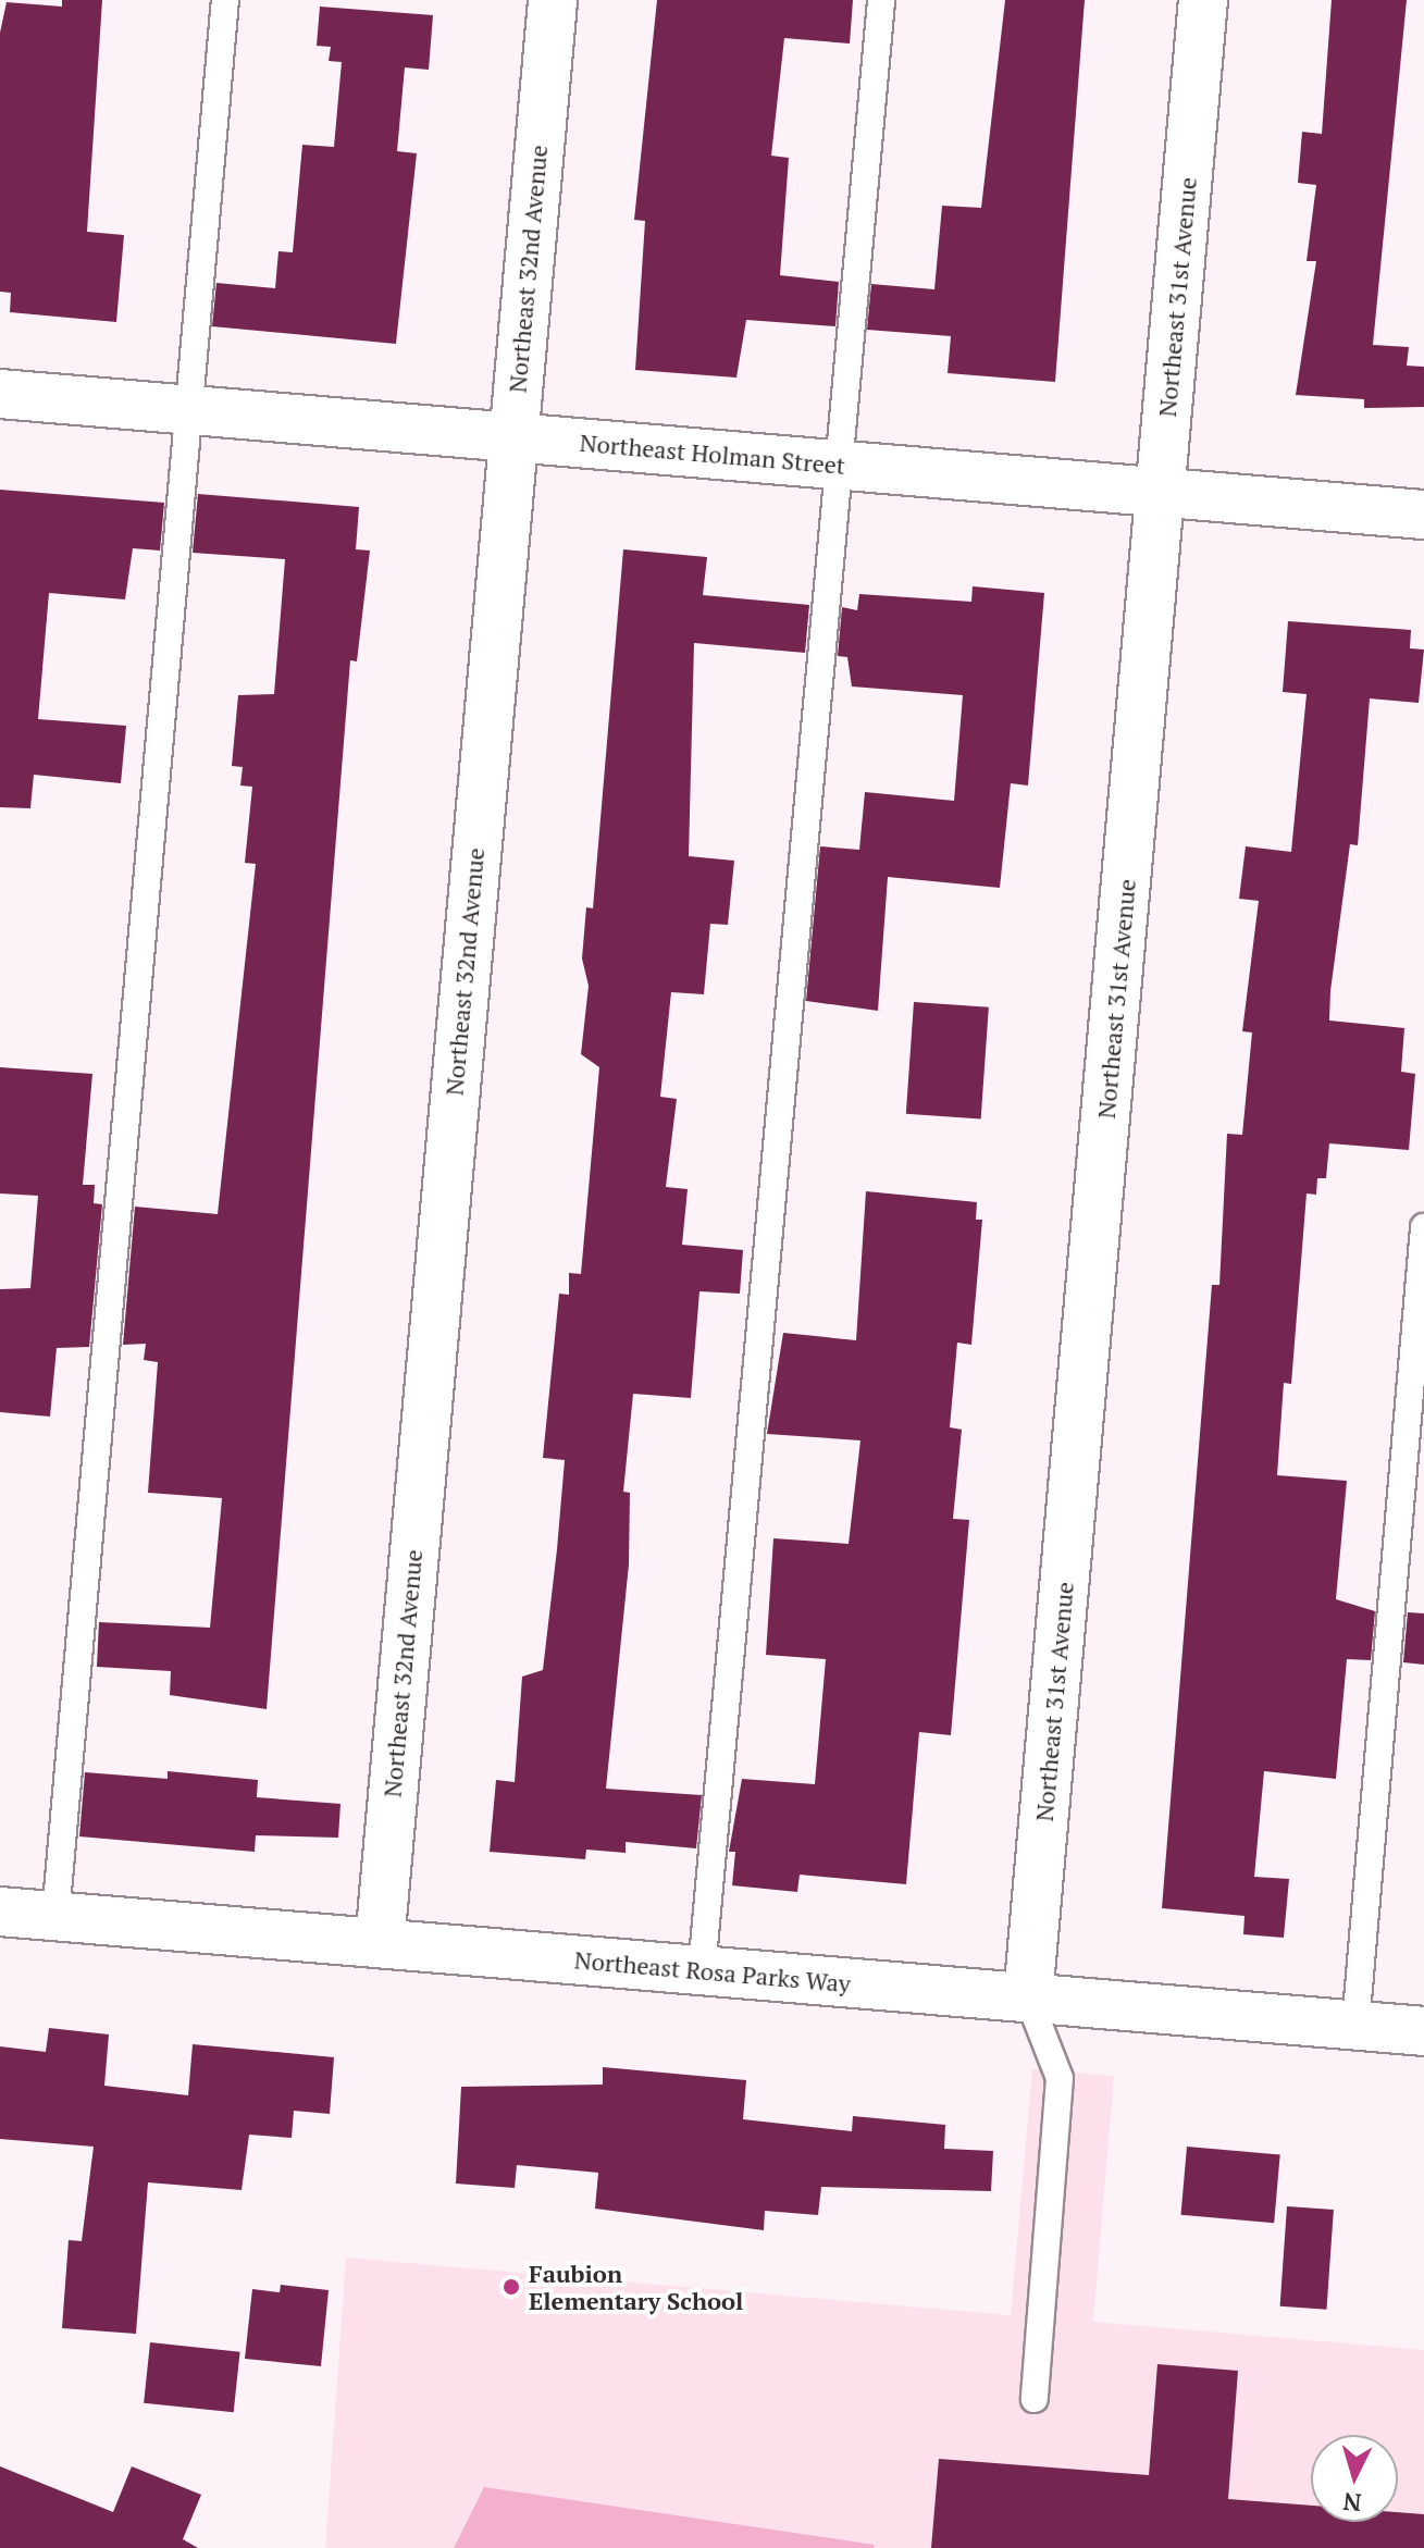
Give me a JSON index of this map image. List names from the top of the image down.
{
  "streets": {
    "street": [
      "Northeast 32nd Avenue",
      "Northeast 31st Avenue",
      "Northeast Holman Street",
      "Northeast Rosa Parks Way"
    ]
  },
  "crossings": [
    ["Northeast 32nd Avenue", "Northeast Holman Street"],
    ["Northeast 32nd Avenue", "Northeast Rosa Parks Way"],
    ["Northeast 31st Avenue", "Northeast Holman Street"],
    ["Northeast 31st Avenue", "Northeast Rosa Parks Way"]
  ],
  "places": ["Faubion Elementary School"],
  "north": "bottom"
}
